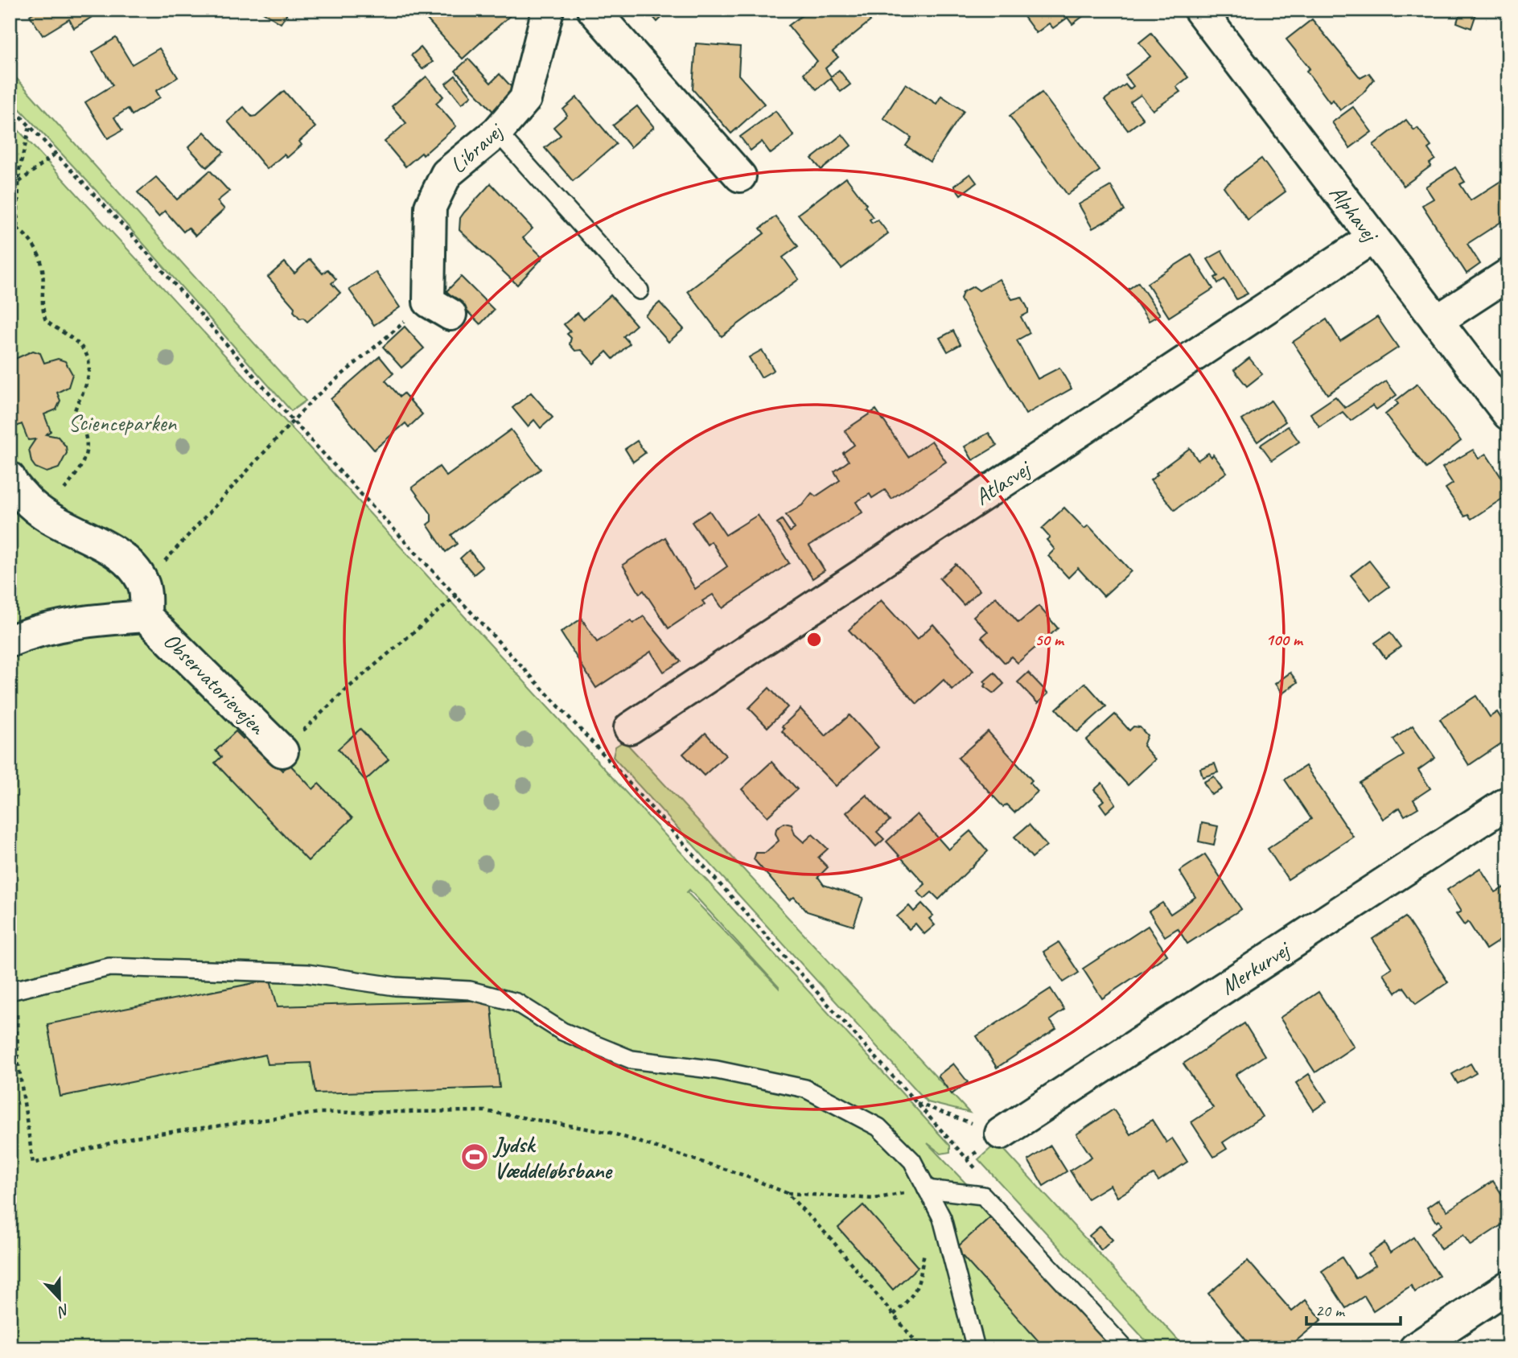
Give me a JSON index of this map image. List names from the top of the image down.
{
  "streets": {
    "street": [
      "Libravej",
      "Alphavej",
      "Atlasvej",
      "Observatorievejen",
      "Merkurvej"
    ]
  },
  "crossings": [
    ["Alphavej", "Atlasvej"]
  ],
  "parks": ["Scienceparken"],
  "places": {
    "sports": ["Jydsk Væddeløbsbane"]
  },
  "scale_bar": "20 m",
  "north": "bottom",
  "rings": ["50 m", "100 m"]
}
